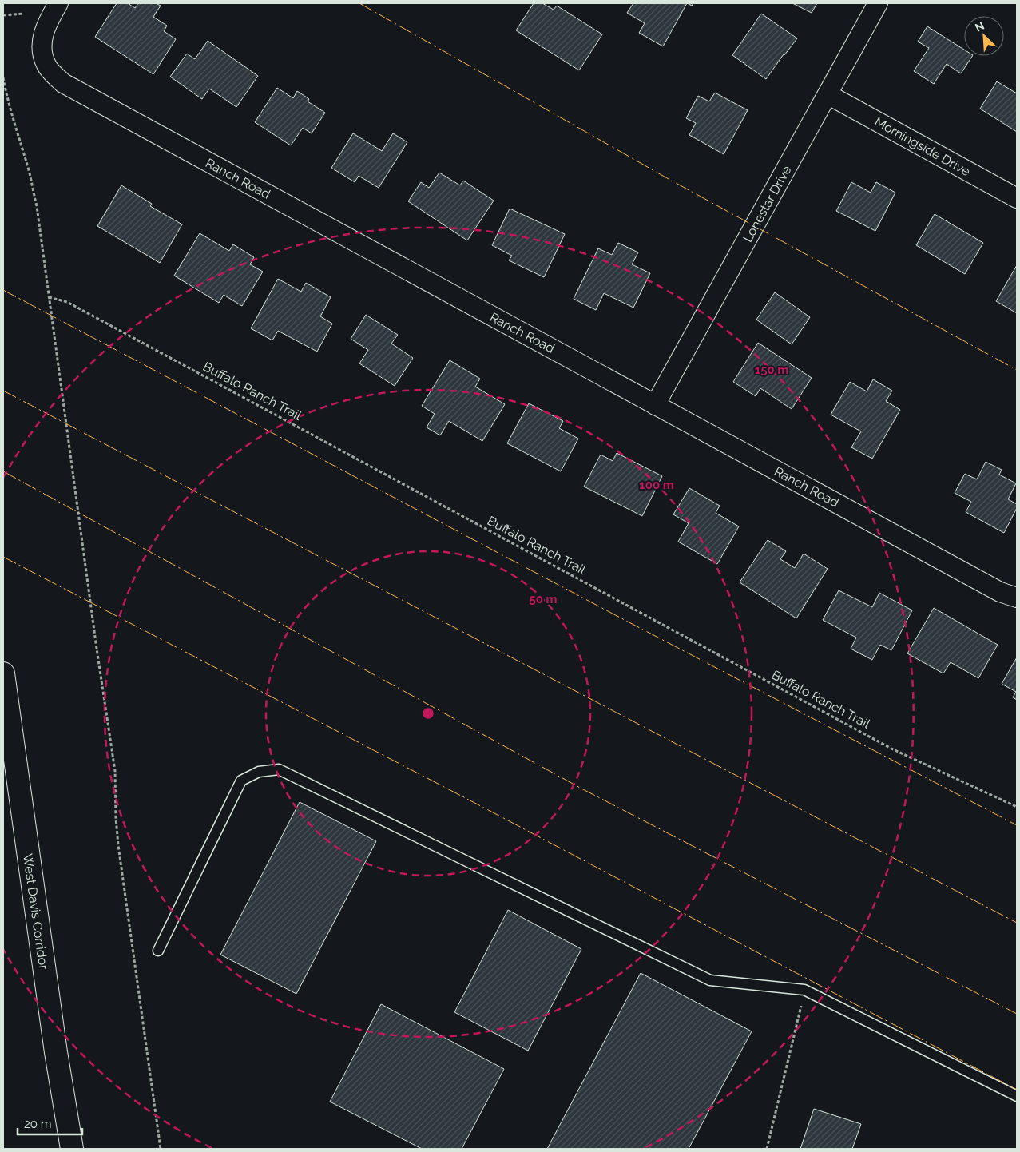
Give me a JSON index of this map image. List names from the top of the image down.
{
  "streets": {
    "highway": ["West Davis Corridor"],
    "street": ["Morningside Drive", "Ranch Road", "Lonestar Drive"],
    "path": ["Buffalo Ranch Trail"]
  },
  "crossings": [
    ["Morningside Drive", "Lonestar Drive"],
    ["Ranch Road", "Lonestar Drive"]
  ],
  "scale_bar": "20 m",
  "north": "top left",
  "rings": ["150 m", "100 m", "50 m"]
}
